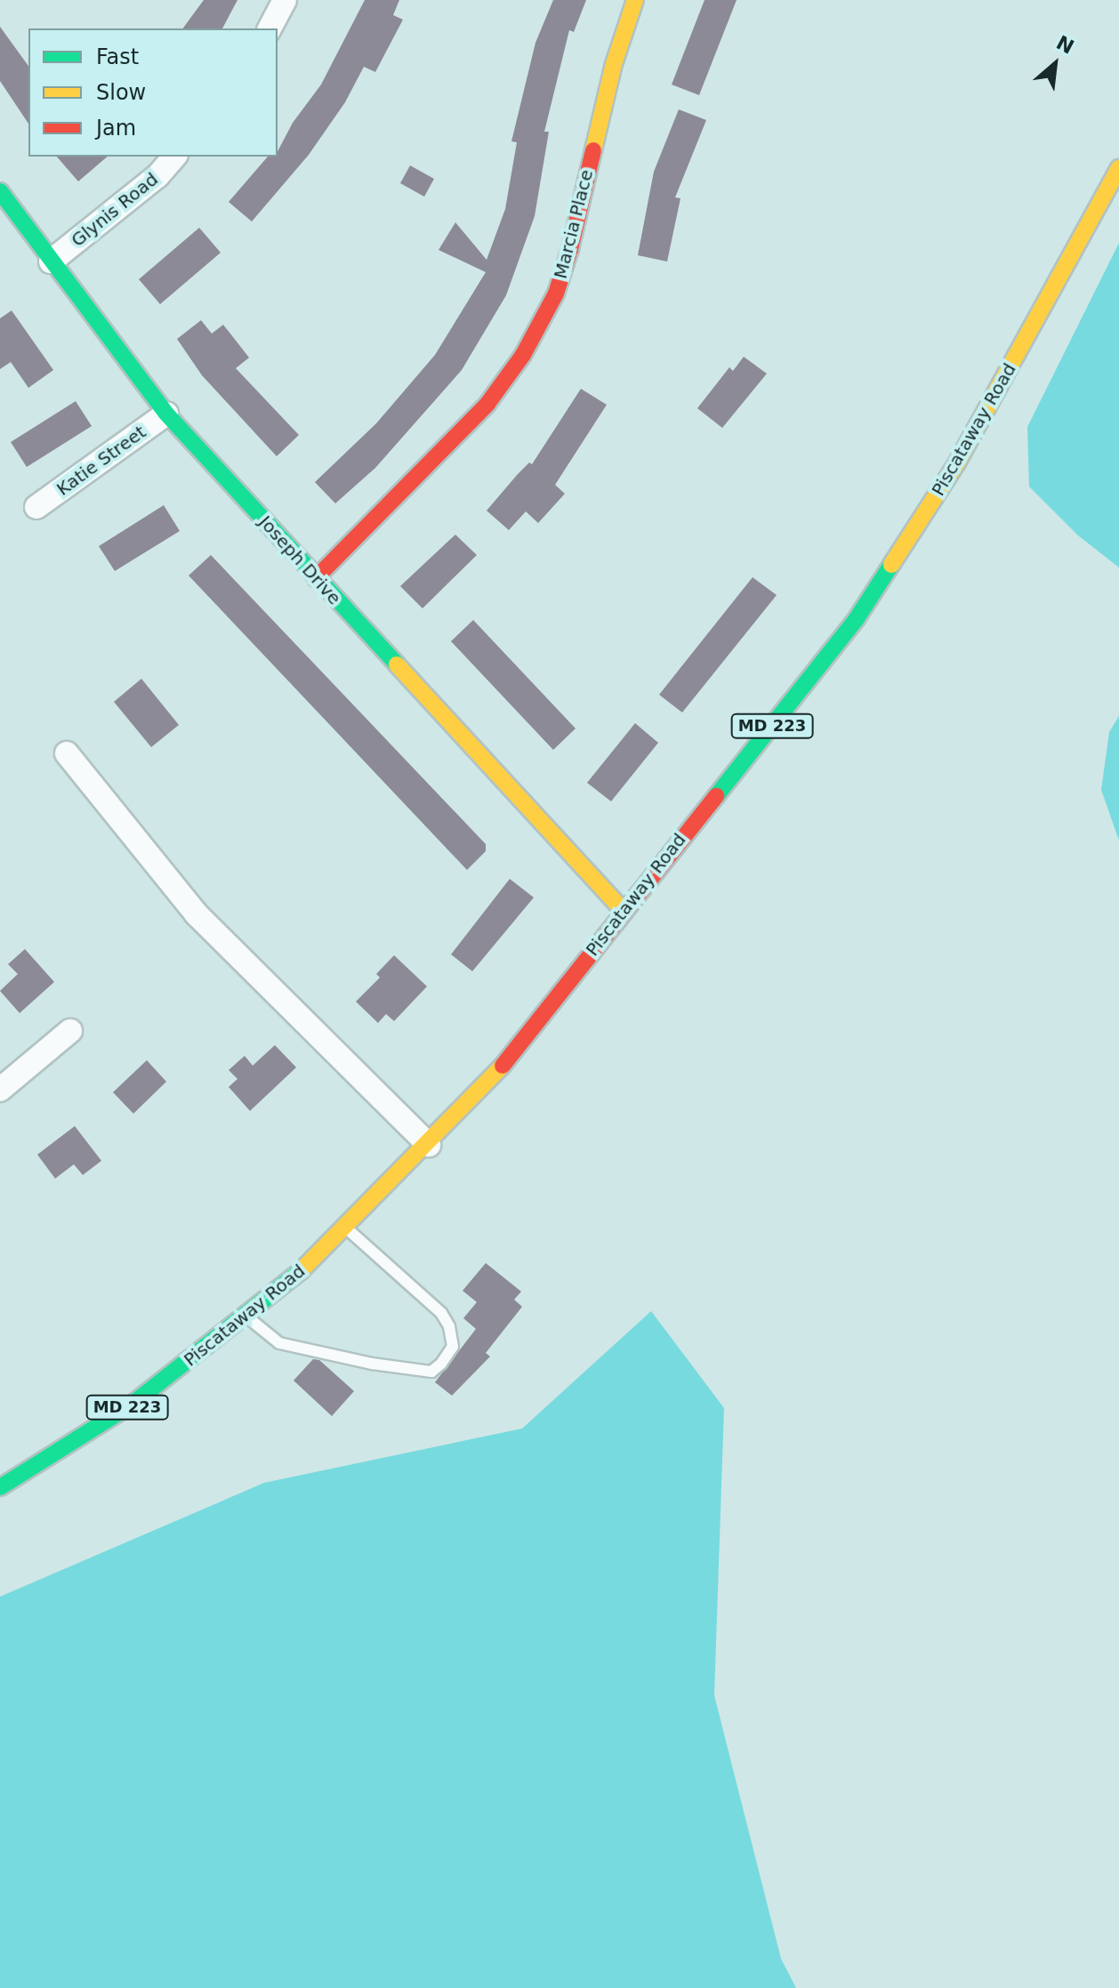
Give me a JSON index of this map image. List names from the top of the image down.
{
  "streets": {
    "main road": [
      "Marcia Place",
      "Piscataway Road",
      "Joseph Drive",
      "MD 223"
    ],
    "street": ["Glynis Road", "Katie Street"]
  },
  "crossings": [
    ["Glynis Road", "Joseph Drive"],
    ["Marcia Place", "Joseph Drive"],
    ["Piscataway Road", "Joseph Drive"],
    ["Katie Street", "Joseph Drive"]
  ],
  "legend": ["Fast", "Slow", "Jam"],
  "north": "top right"
}
